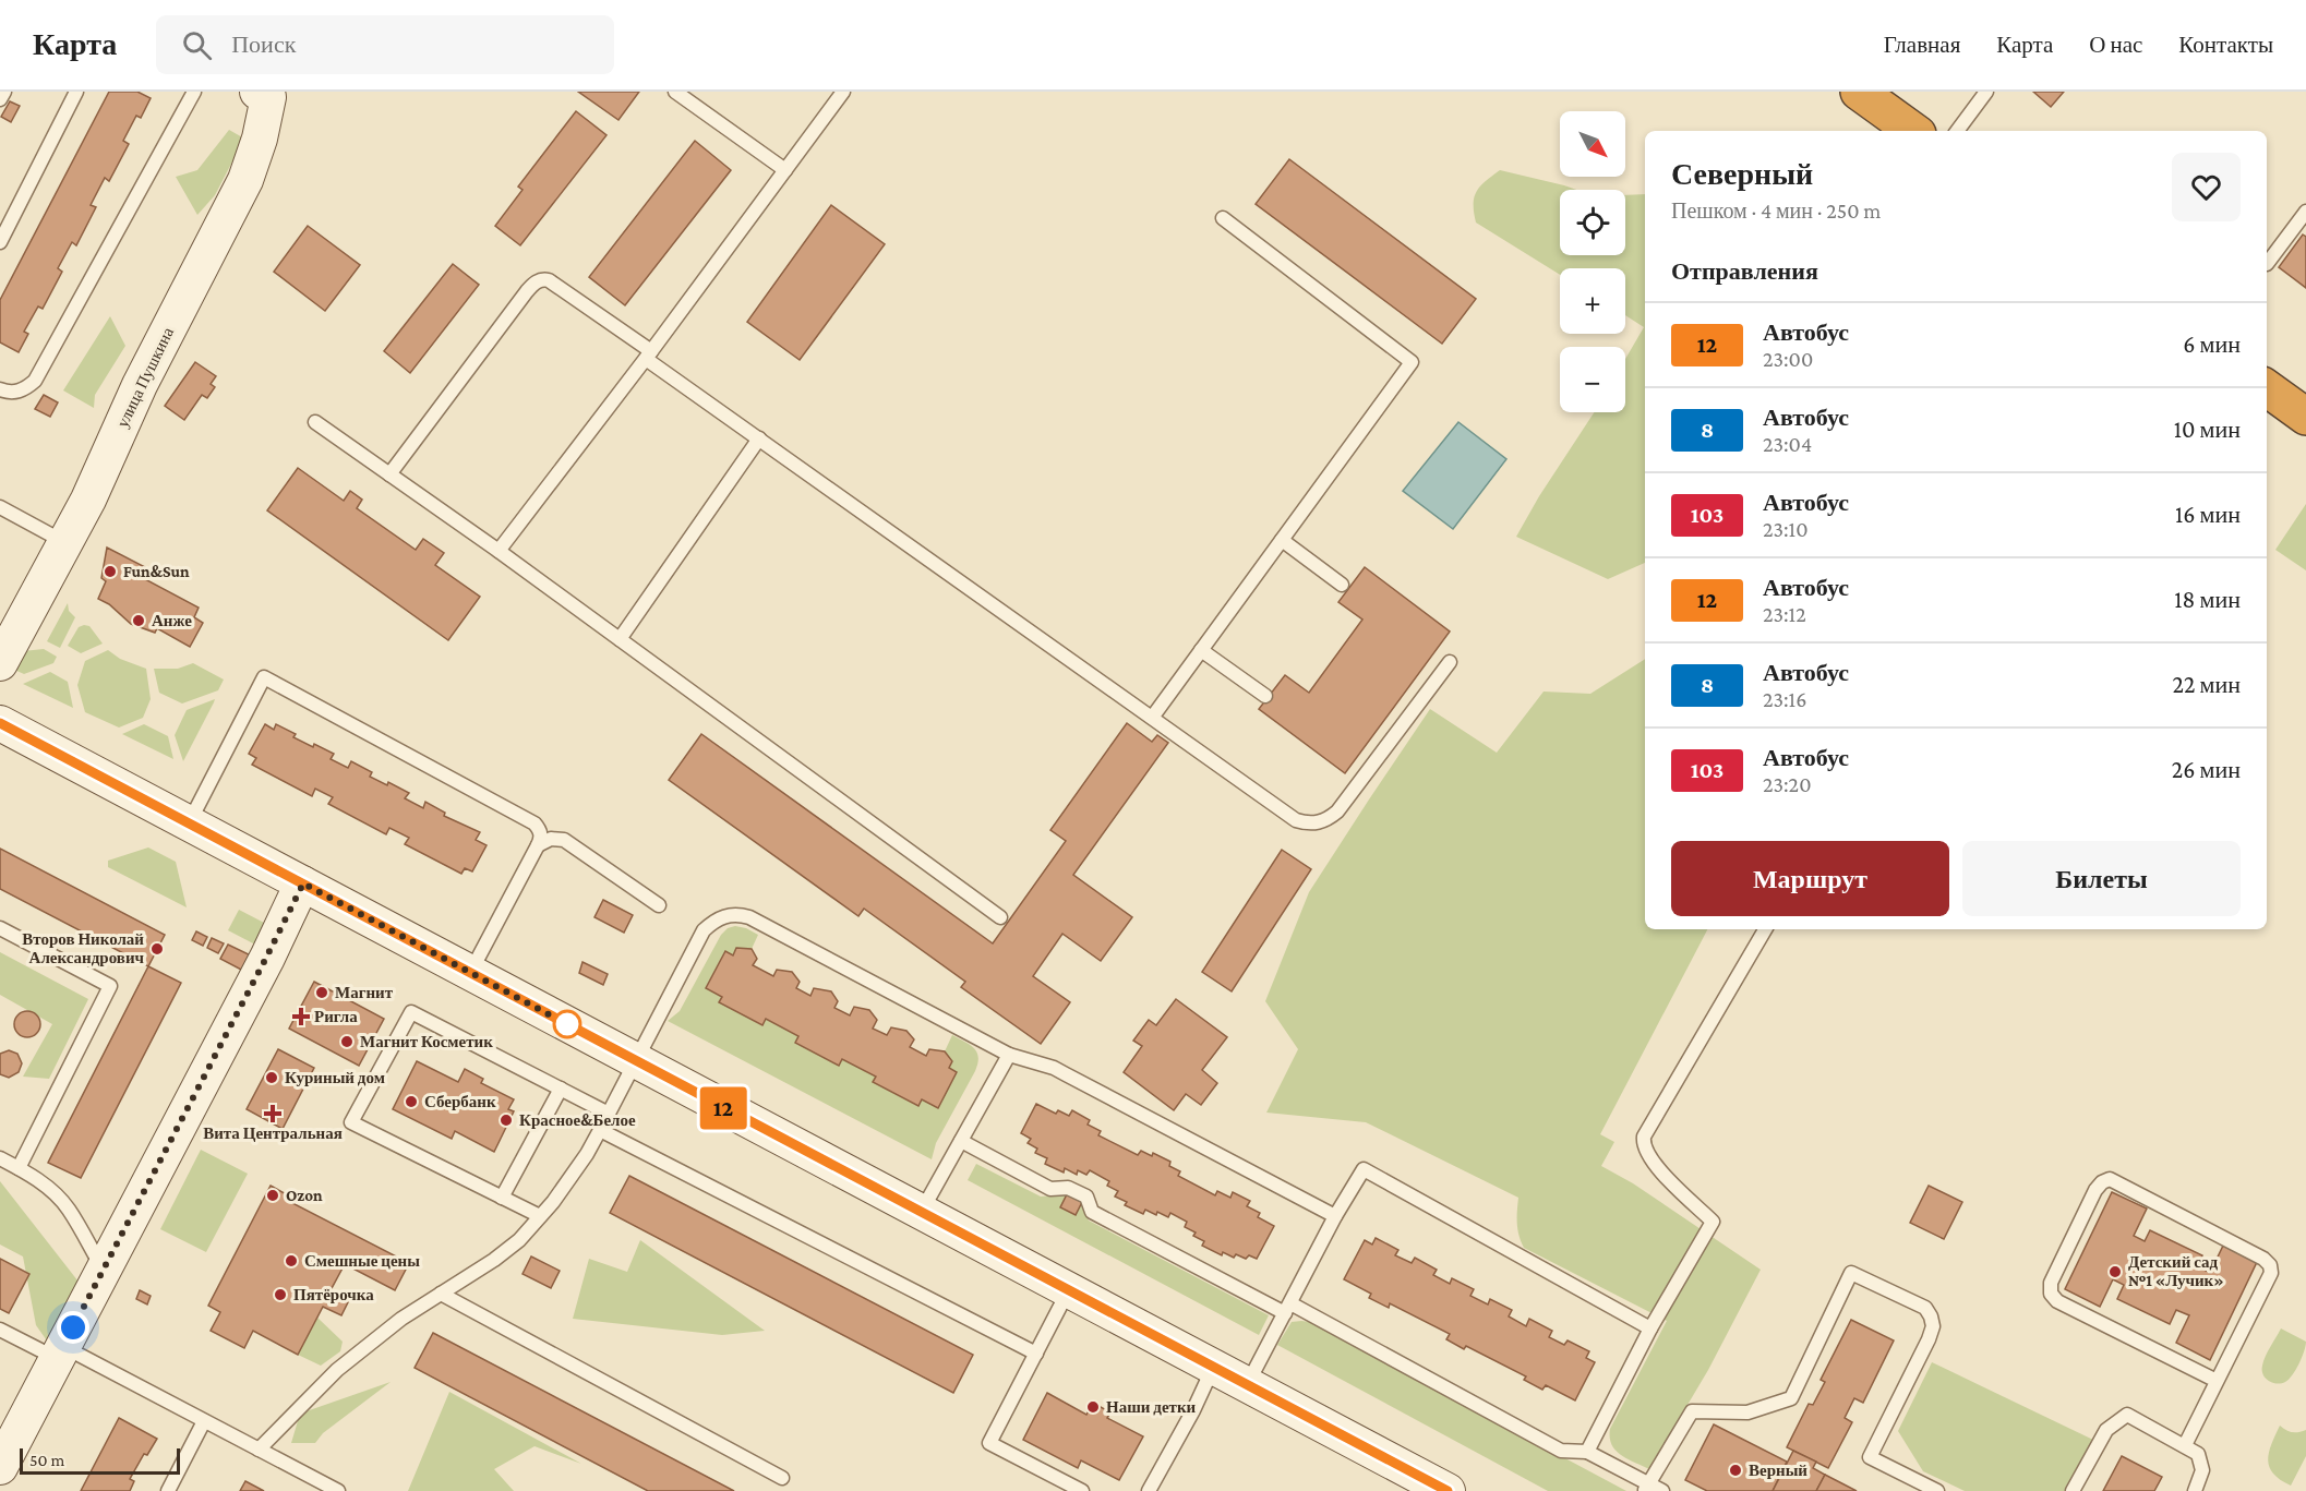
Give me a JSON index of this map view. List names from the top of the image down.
{
  "streets": {
    "main road": ["улица Пушкина"]
  },
  "places": {
    "other": [
      "Fun&Sun",
      "Анже",
      "Второв Николай Александрович",
      "Магнит",
      "Магнит Косметик",
      "Куриный дом",
      "Сбербанк",
      "Красное&Белое",
      "Ozon",
      "Смешные цены",
      "Детский сад №1 «Лучик»",
      "Пятёрочка",
      "Наши детки",
      "Верный"
    ],
    "health": ["Ригла", "Вита Центральная"]
  },
  "lines": ["bus line 12"],
  "scale_bar": "50 m",
  "north": "bottom right",
  "page": {
    "header": "Карта",
    "search": "Поиск",
    "nav": [
      "Главная",
      "Карта",
      "О нас",
      "Контакты"
    ],
    "on_map": "12",
    "map_buttons": ["+", "−"],
    "heading": [
      ["Северный", "Пешком · 4 мин · 250 m"],
      "Отправления"
    ],
    "list": [
      {
        "mark": "12",
        "name": "Автобус",
        "note": "23:00",
        "value": "6 мин"
      },
      {
        "mark": "8",
        "name": "Автобус",
        "note": "23:04",
        "value": "10 мин"
      },
      {
        "mark": "103",
        "name": "Автобус",
        "note": "23:10",
        "value": "16 мин"
      },
      {
        "mark": "12",
        "name": "Автобус",
        "note": "23:12",
        "value": "18 мин"
      },
      {
        "mark": "8",
        "name": "Автобус",
        "note": "23:16",
        "value": "22 мин"
      },
      {
        "mark": "103",
        "name": "Автобус",
        "note": "23:20",
        "value": "26 мин"
      }
    ],
    "buttons": ["Маршрут", "Билеты"],
    "scale": "50 m"
  }
}
